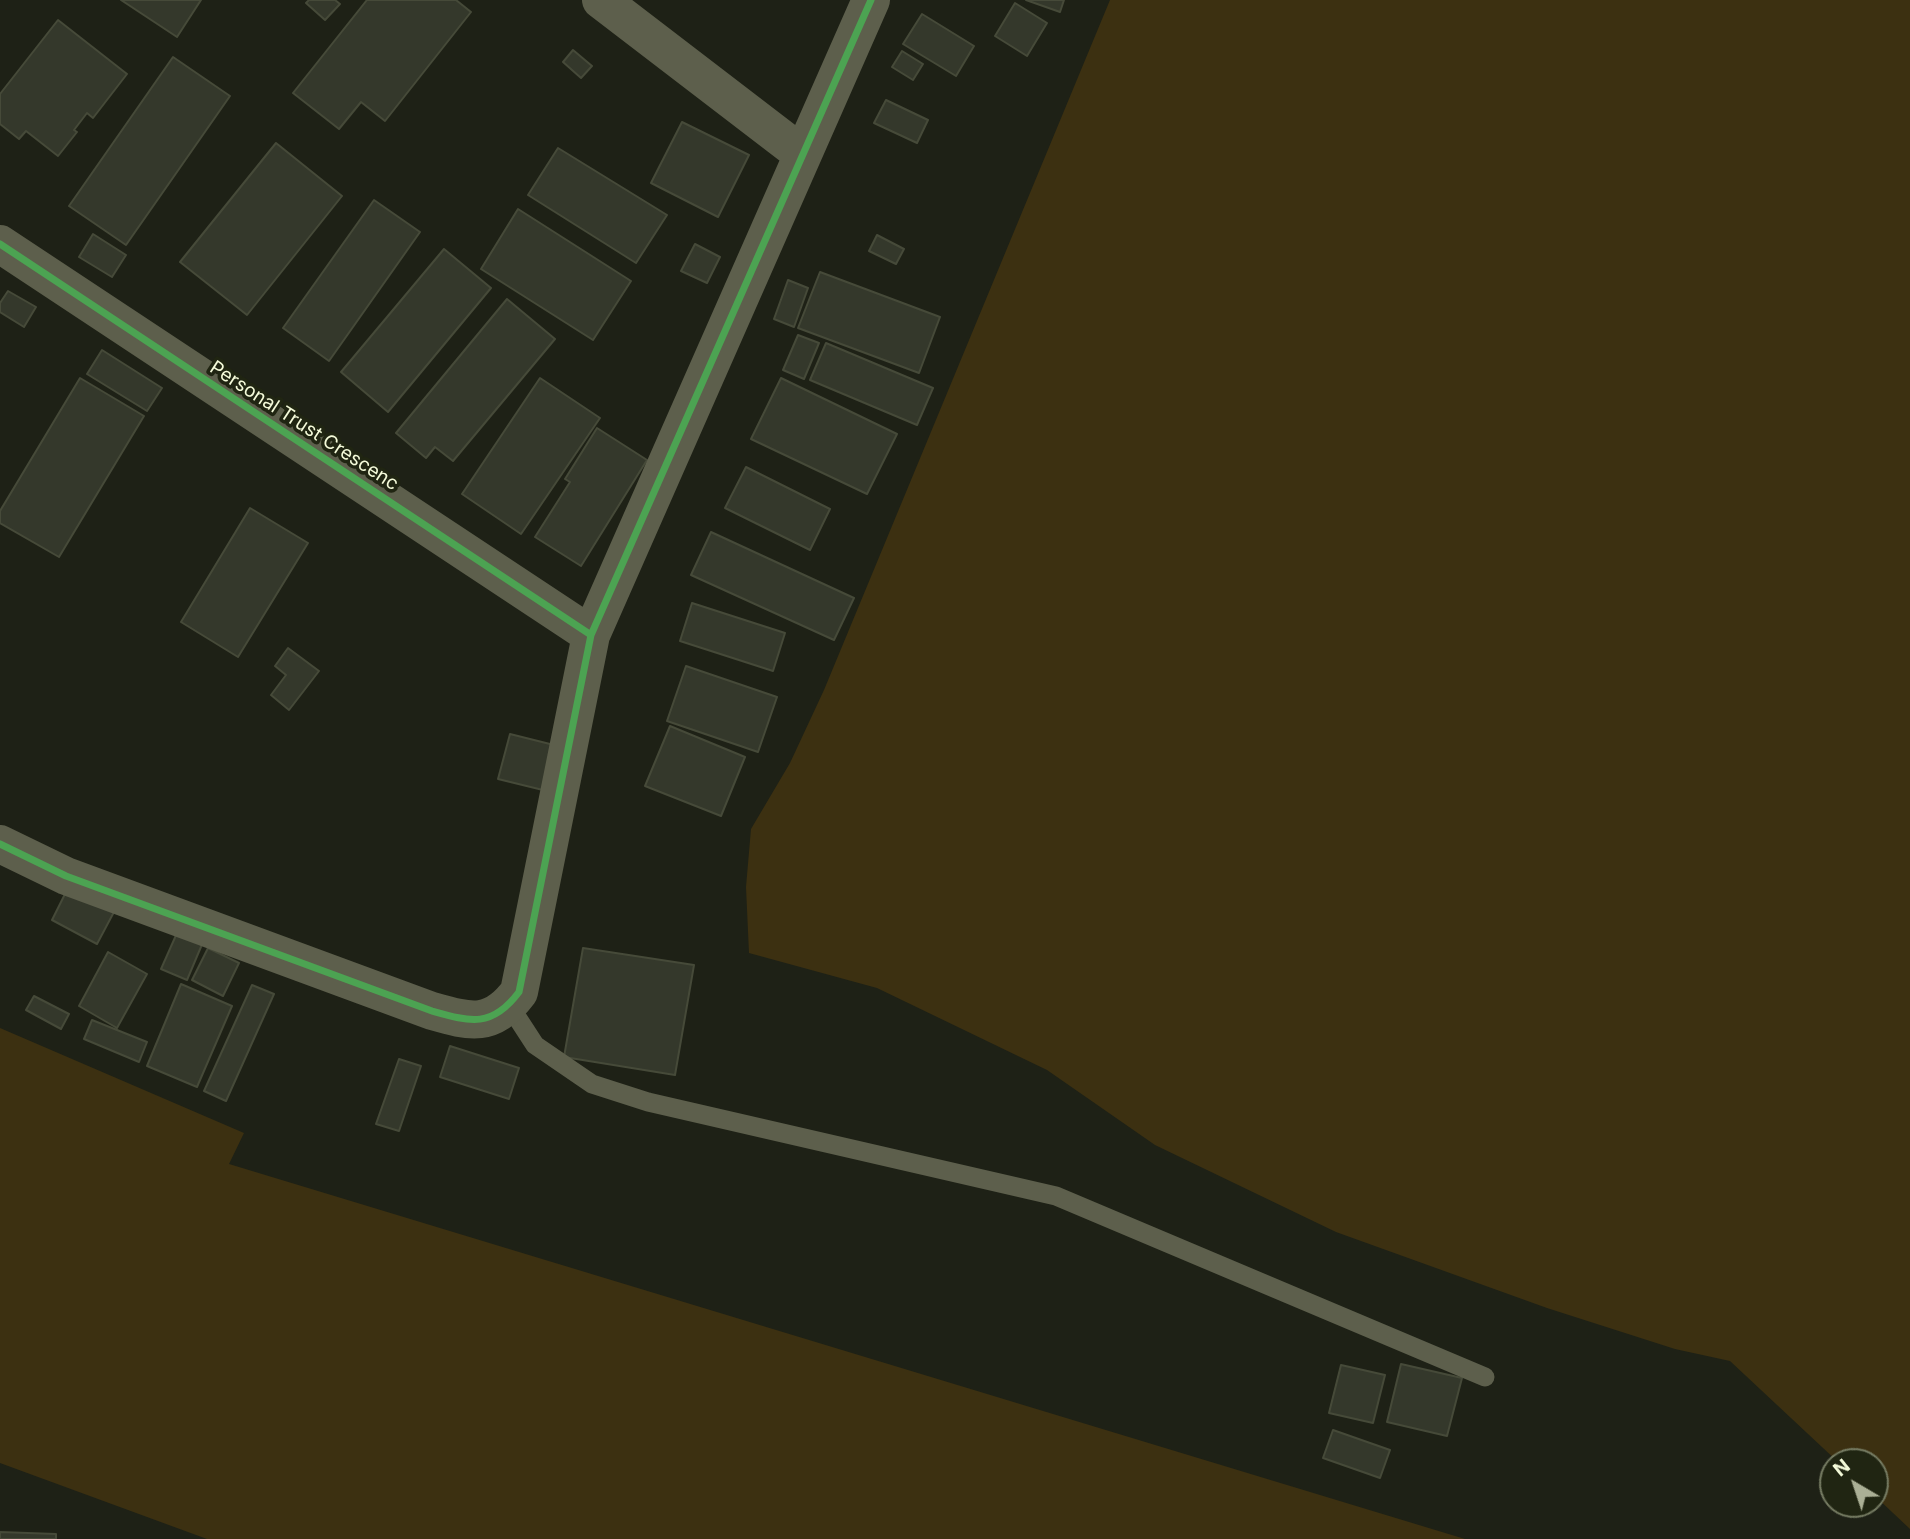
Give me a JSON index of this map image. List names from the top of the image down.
{
  "streets": {
    "street": ["Personal Trust Crescenc"]
  },
  "north": "top left"
}
